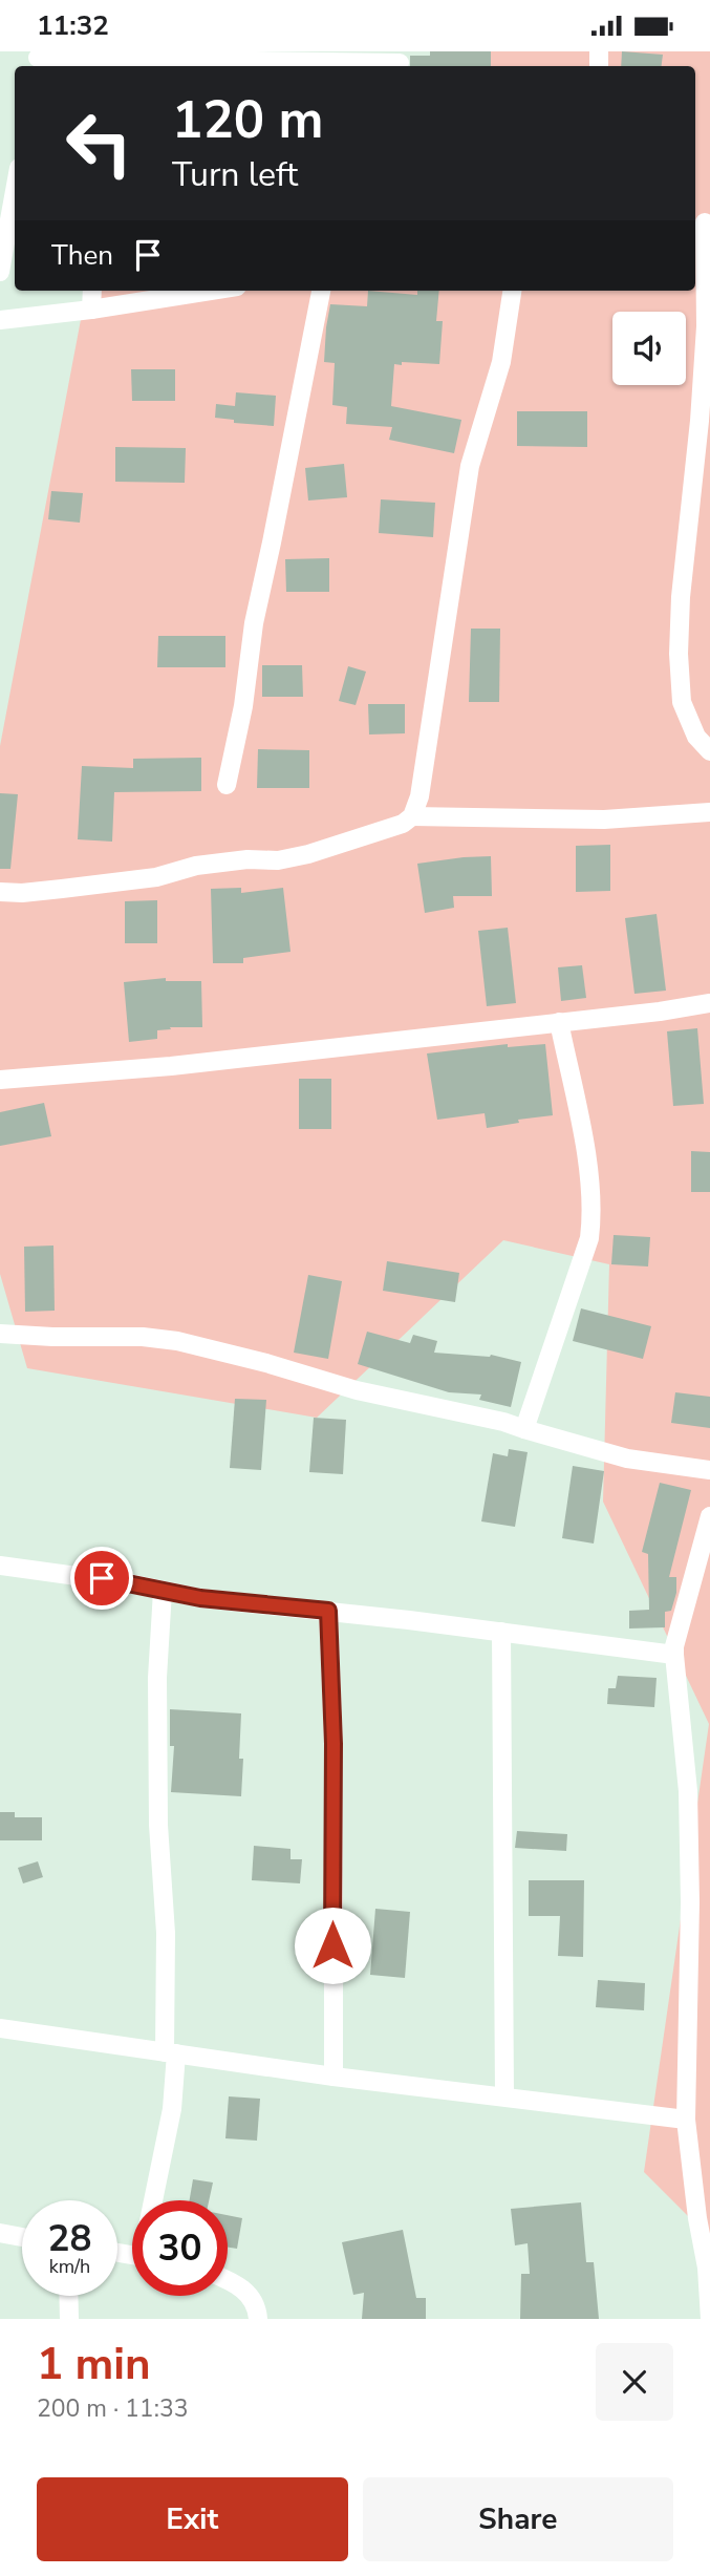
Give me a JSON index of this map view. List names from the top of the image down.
{
  "page": {
    "status": "11:32",
    "turn": ["120 m", "Turn left"],
    "then": "Then",
    "speed": "28 km/h",
    "limit": "30",
    "heading": ["1 min", "200 m · 11:33"],
    "buttons": ["Exit", "Share"]
  }
}
